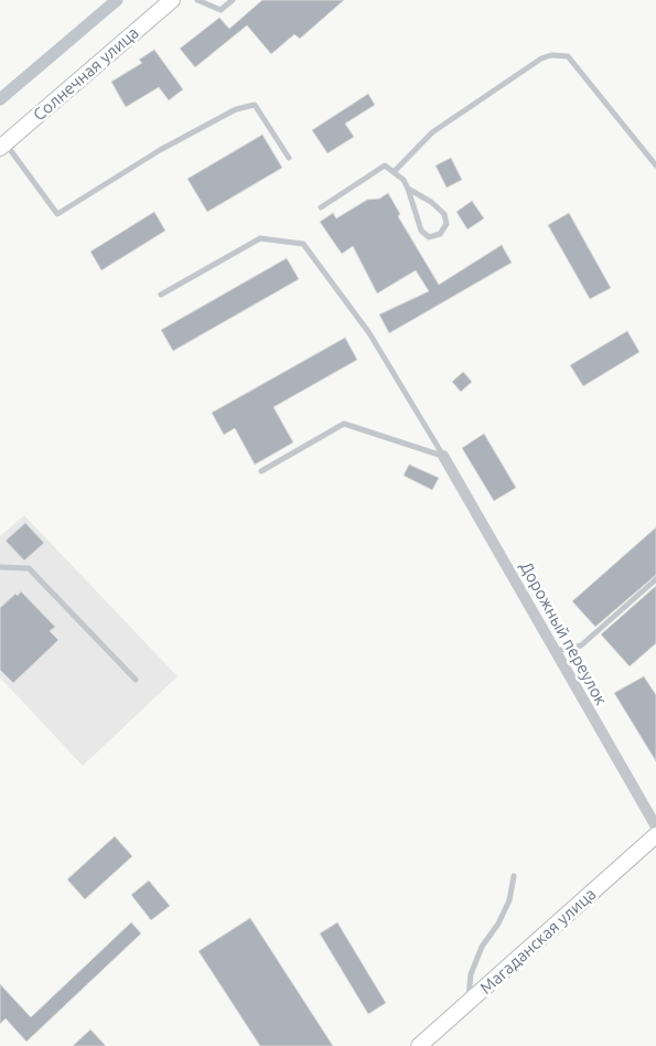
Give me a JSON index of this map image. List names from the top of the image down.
{
  "streets": {
    "street": ["Солнечная улица", "Дорожный переулок", "Магаданская улица"]
  }
}
